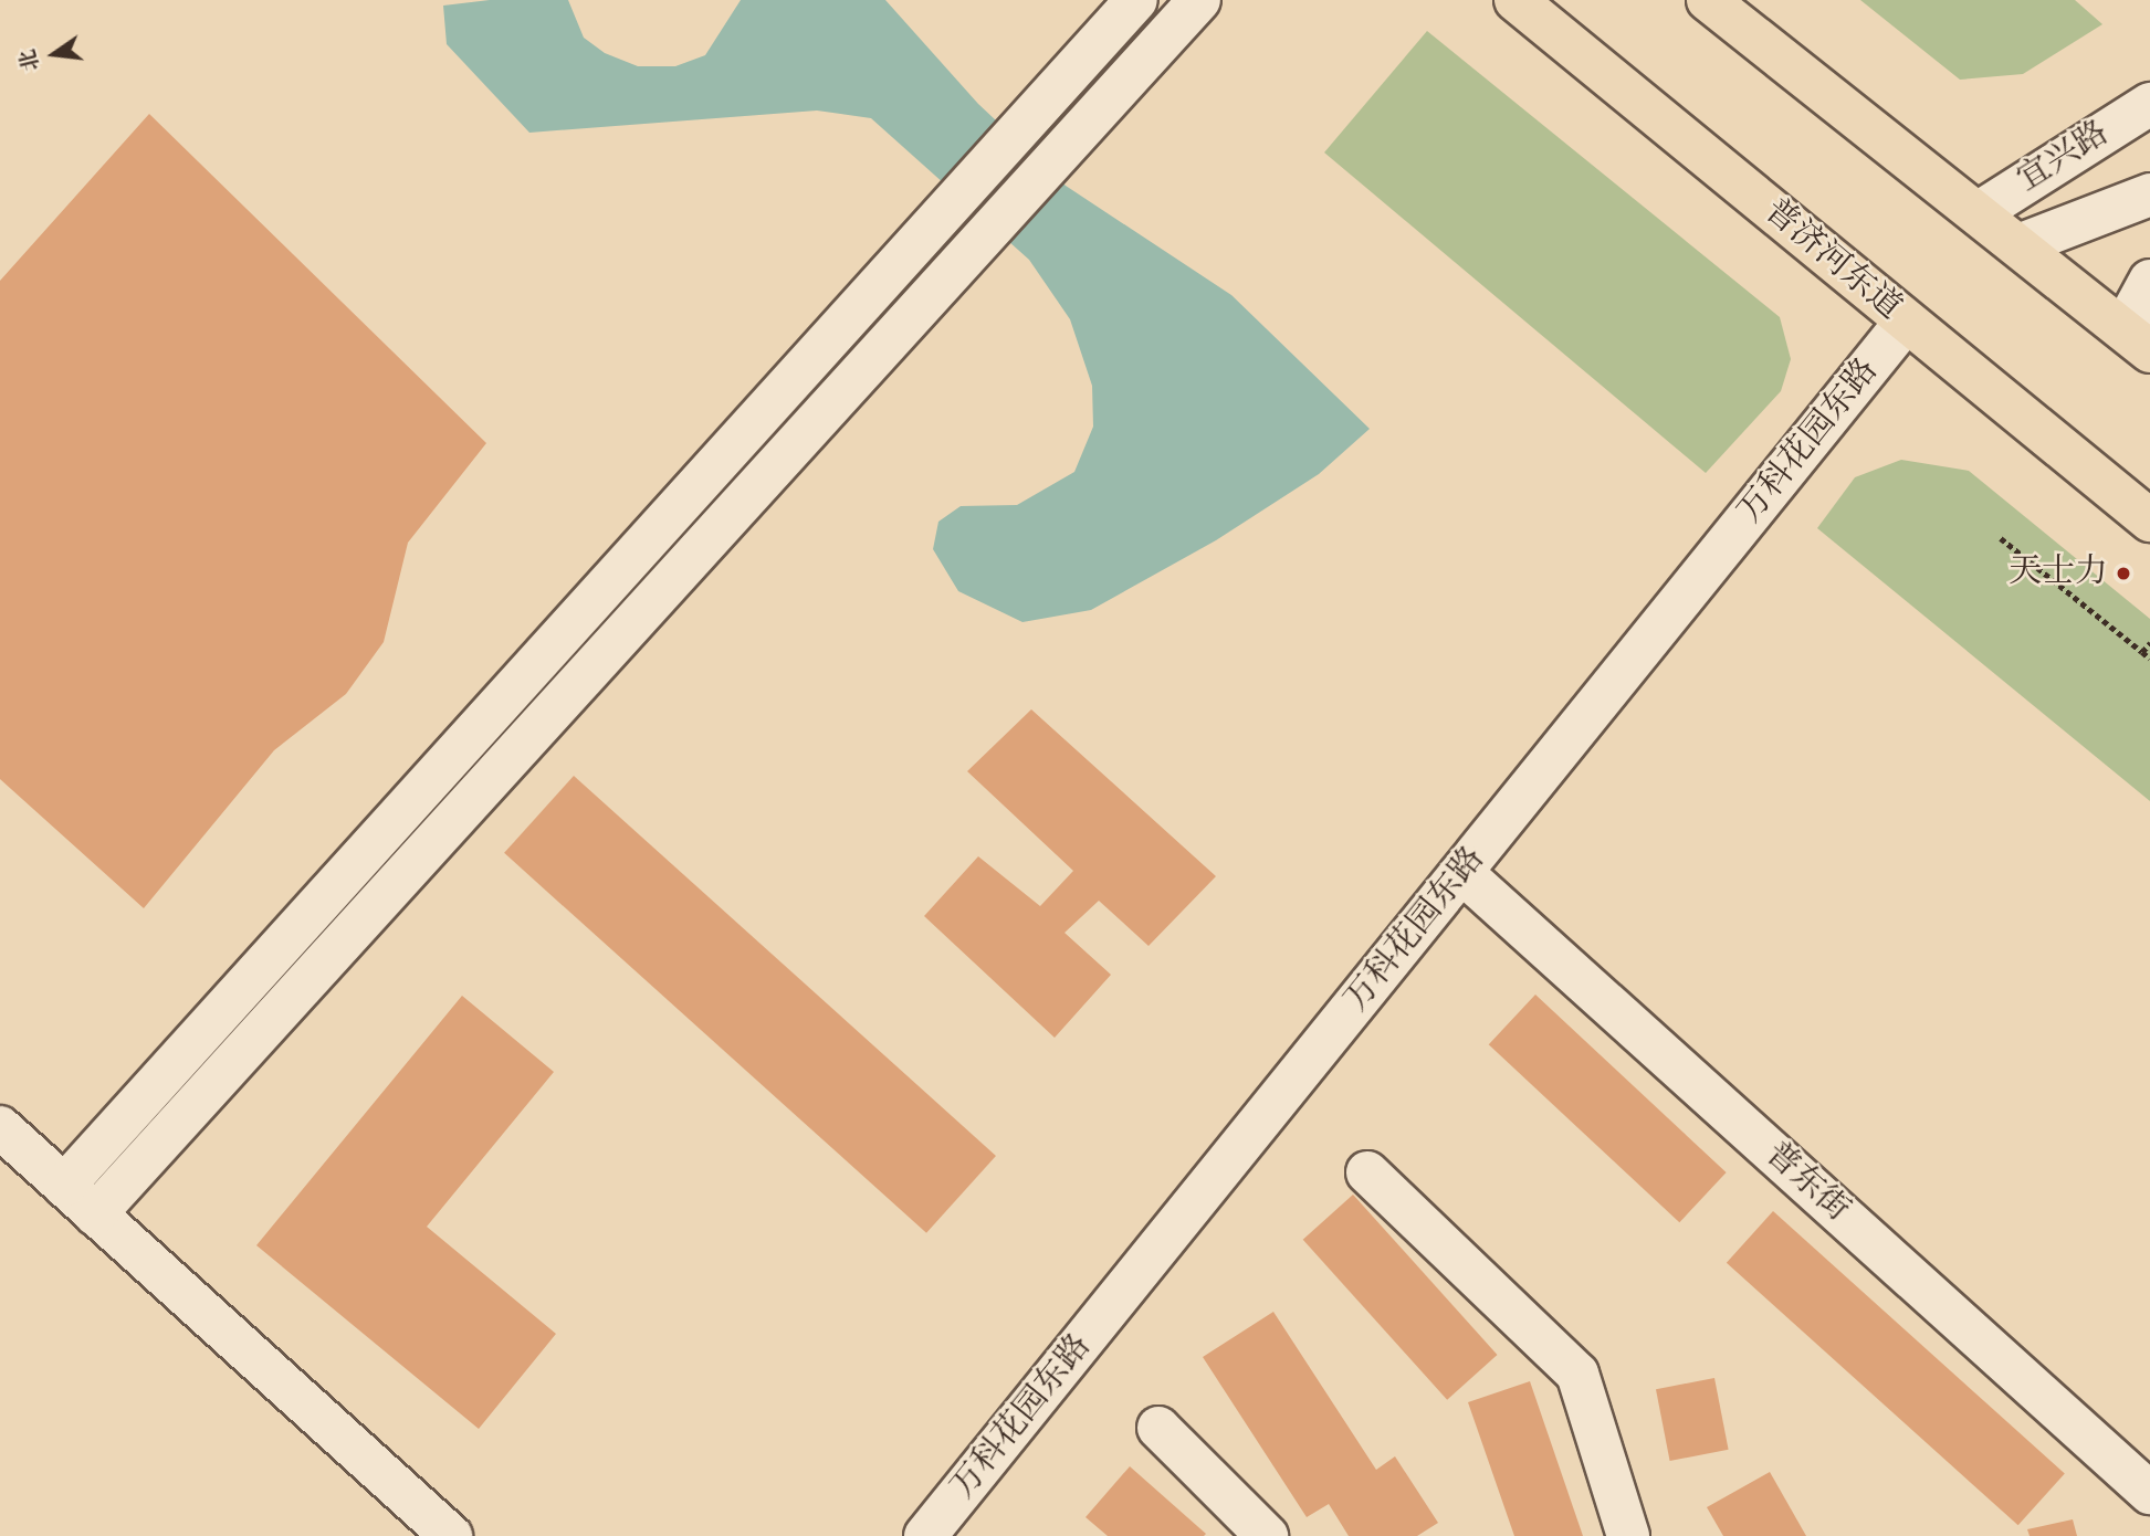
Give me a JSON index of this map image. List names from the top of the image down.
{
  "streets": {
    "main road": ["普济河东道"],
    "street": ["宜兴路", "万科花园东路", "普东街"]
  },
  "crossings": [
    ["普济河东道", "万科花园东路"],
    ["万科花园东路", "普东街"]
  ],
  "places": ["天士力"],
  "north": "left"
}
